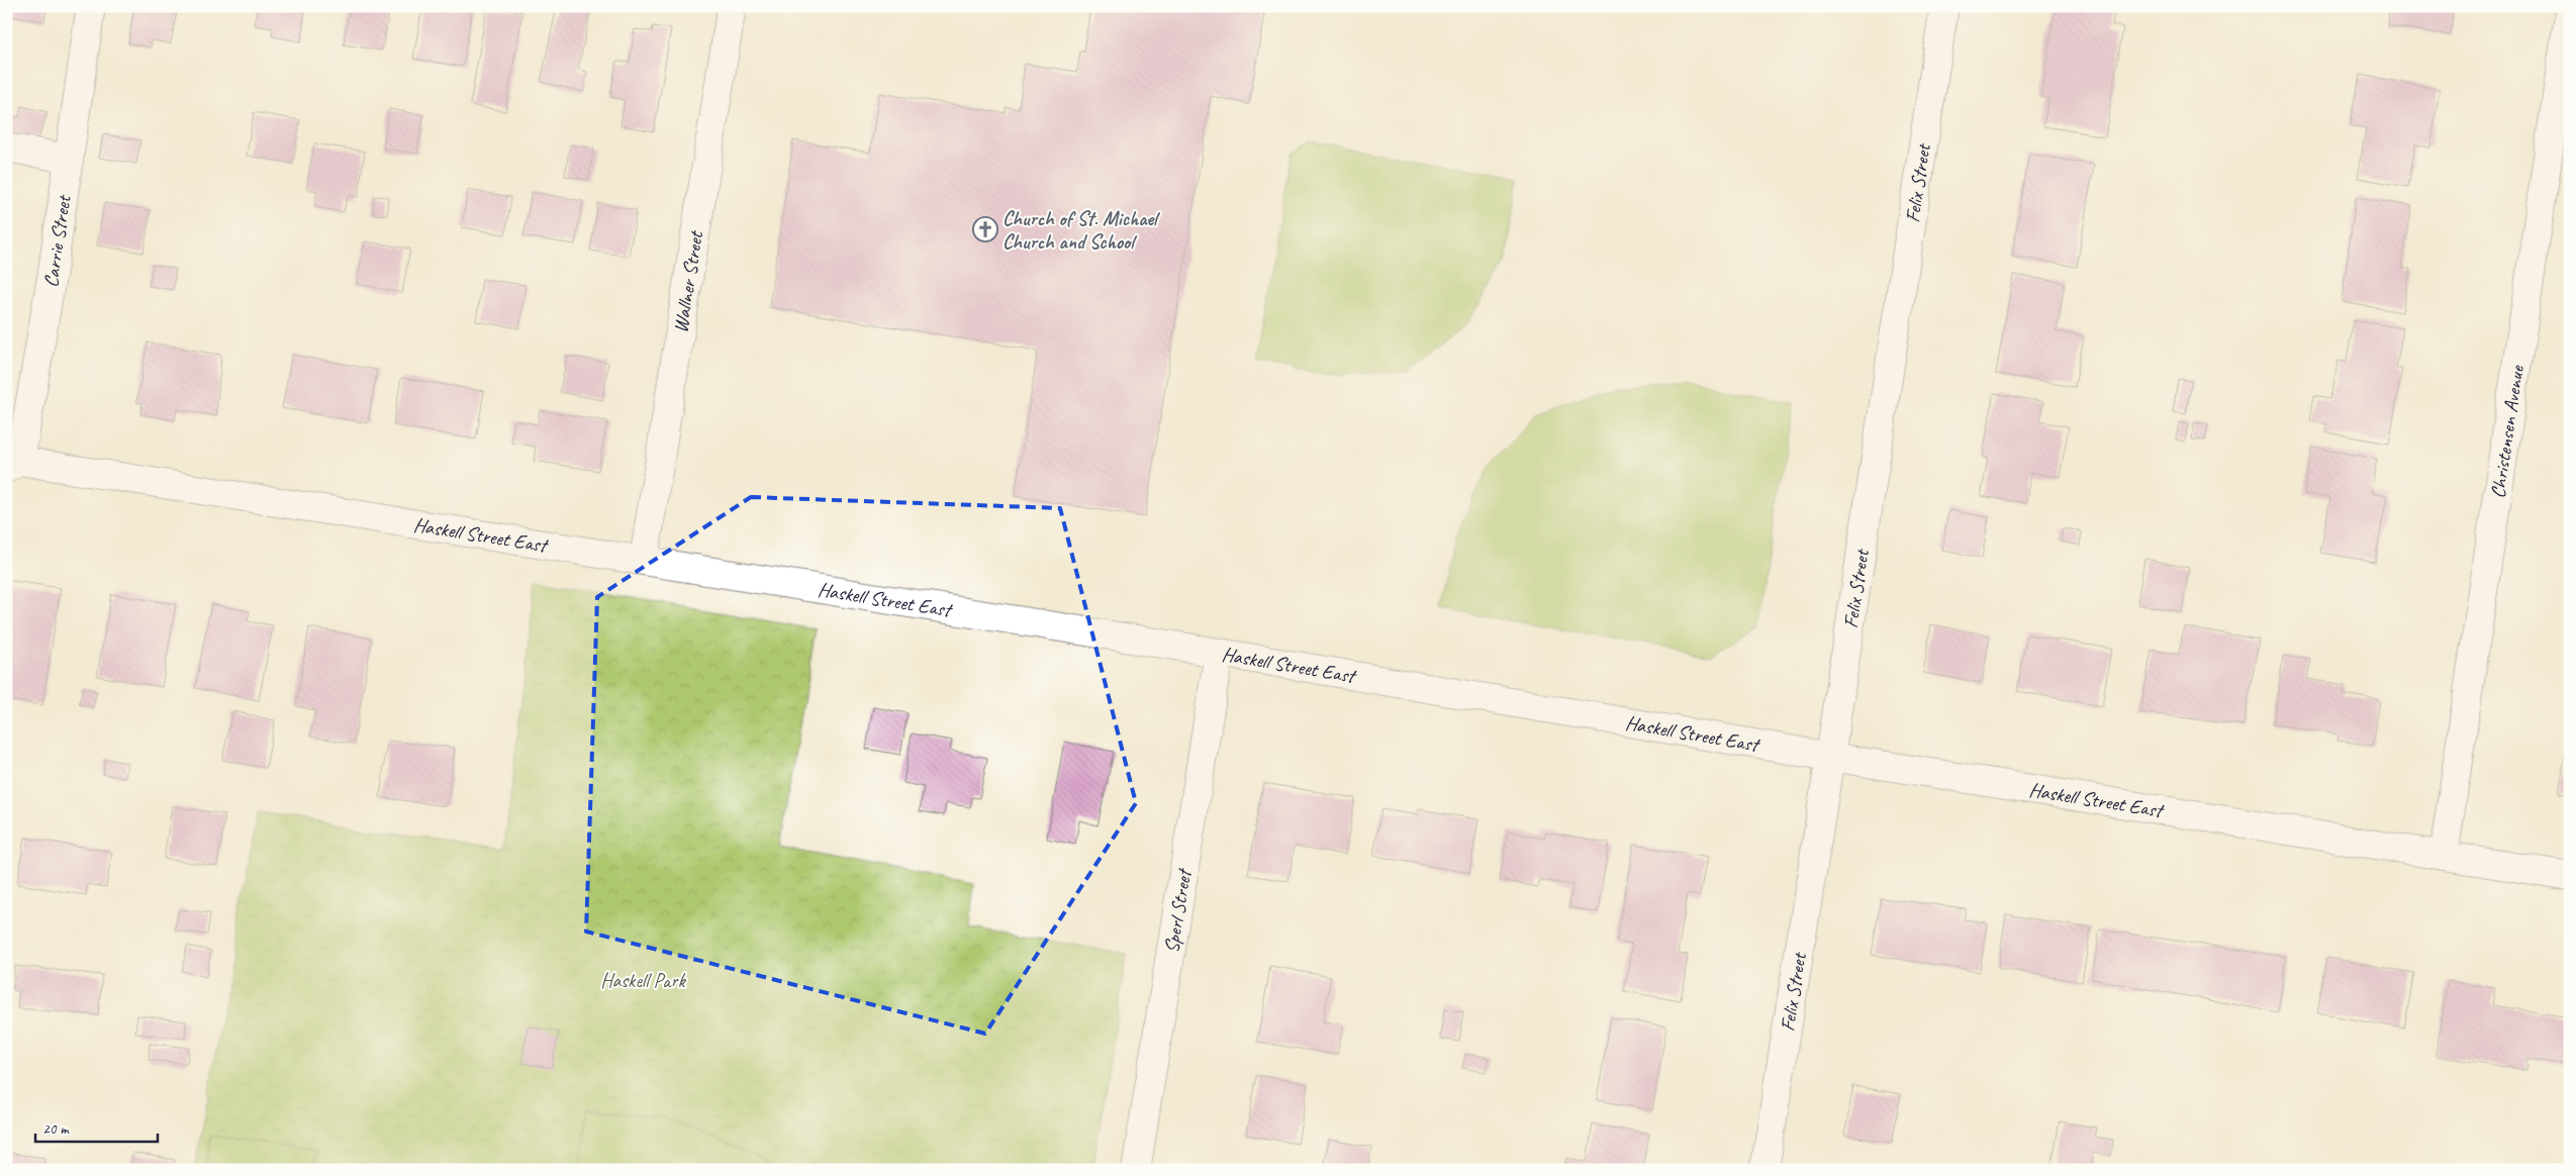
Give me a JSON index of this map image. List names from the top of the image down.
{
  "streets": {
    "street": [
      "Felix Street",
      "Carrie Street",
      "Wallner Street",
      "Christensen Avenue",
      "Haskell Street East",
      "Sperl Street"
    ]
  },
  "crossings": [
    ["Felix Street", "Haskell Street East"],
    ["Carrie Street", "Haskell Street East"],
    ["Wallner Street", "Haskell Street East"],
    ["Christensen Avenue", "Haskell Street East"],
    ["Haskell Street East", "Sperl Street"]
  ],
  "parks": ["Haskell Park"],
  "places": {
    "church": ["Church of St. Michael Church and School"]
  },
  "scale_bar": "20 m"
}
